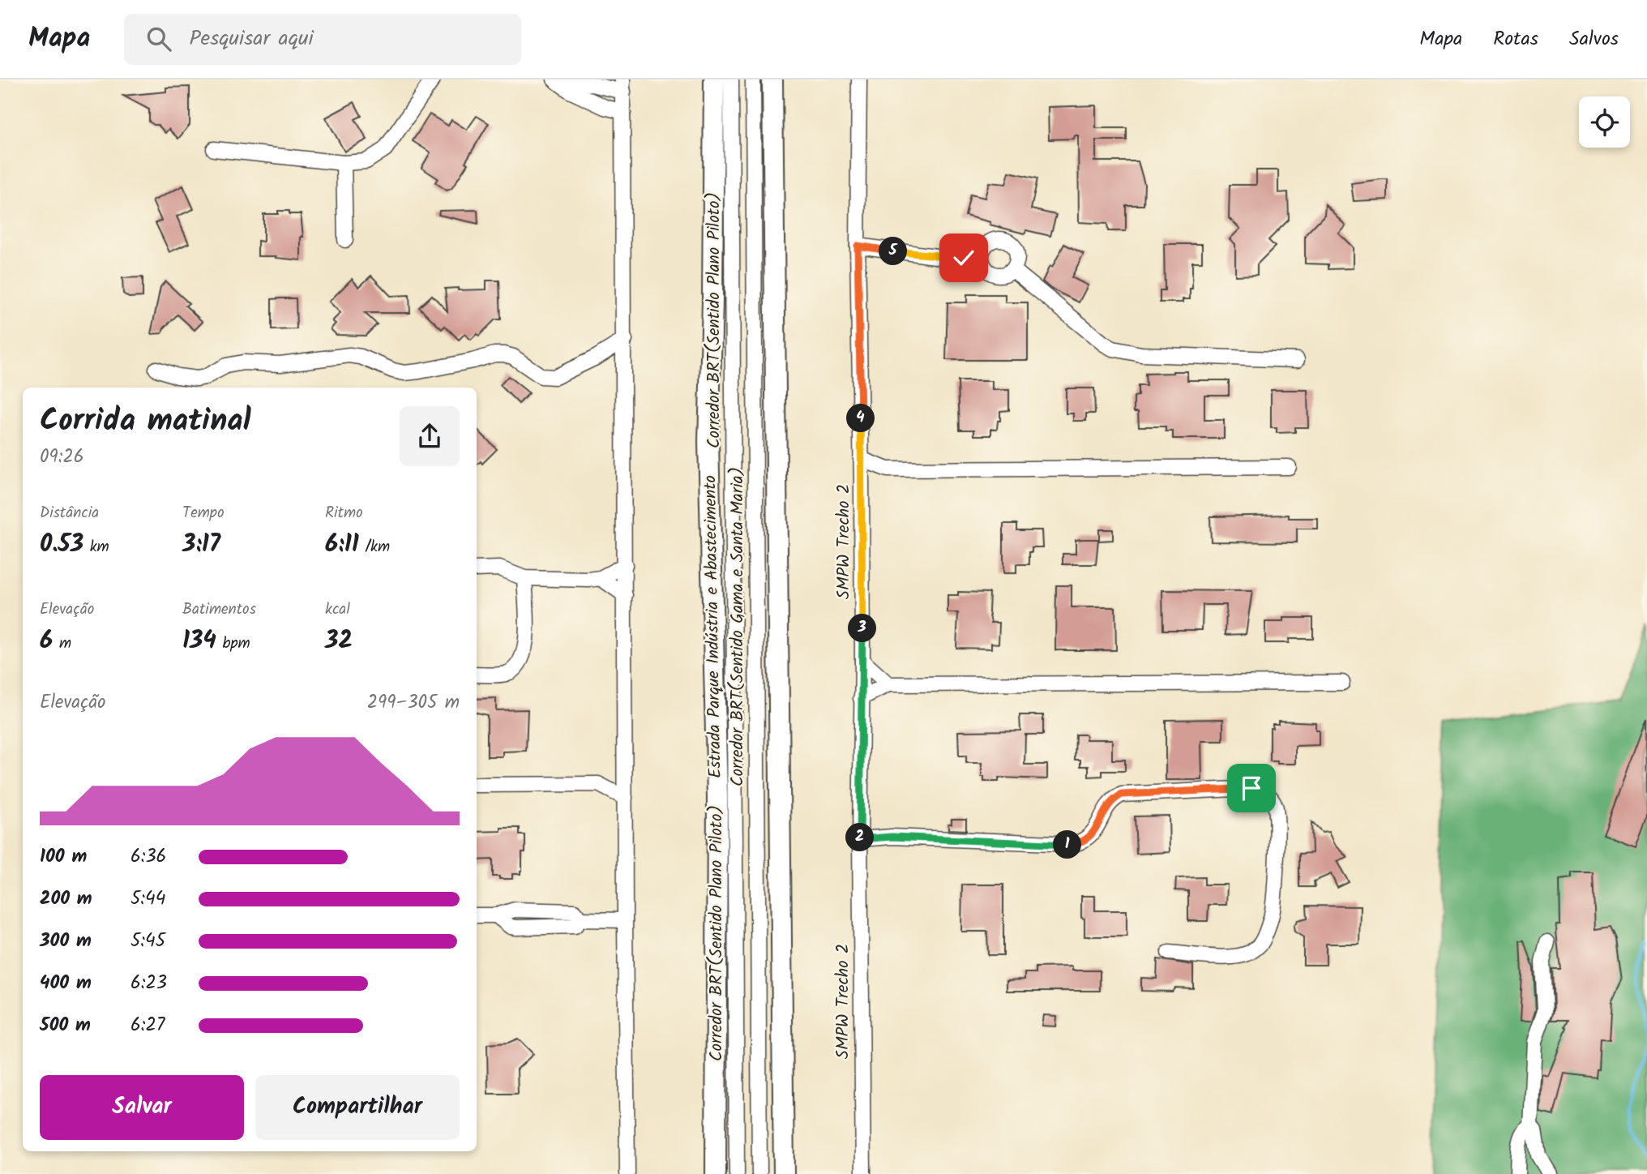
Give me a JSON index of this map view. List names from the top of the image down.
{
  "streets": {
    "highway": ["Estrada Parque Indústria e Abastecimento"],
    "street": ["Corredor BRT(Sentido Plano Piloto)", "SMPW Trecho 2", "Corredor BRT(Sentido Gama e Santa Maria)"]
  },
  "page": {
    "header": "Mapa",
    "search": "Pesquisar aqui",
    "nav": ["Mapa", "Rotas", "Salvos"],
    "pins": [
      "5",
      "4",
      "3",
      "2",
      "1"
    ],
    "heading": ["Corrida matinal", "09:26"],
    "stats": [
      ["Distância", "0.53 km"],
      ["Tempo", "3:17"],
      ["Ritmo", "6:11 /km"],
      ["Elevação", "6 m"],
      ["Batimentos", "134 bpm"],
      ["kcal", "32"]
    ],
    "chart": ["Elevação", "299–305 m"],
    "list": [
      {
        "name": "100 m",
        "note": "6:36"
      },
      {
        "name": "200 m",
        "note": "5:44"
      },
      {
        "name": "300 m",
        "note": "5:45"
      },
      {
        "name": "400 m",
        "note": "6:23"
      },
      {
        "name": "500 m",
        "note": "6:27"
      }
    ],
    "buttons": ["Salvar", "Compartilhar"]
  }
}
